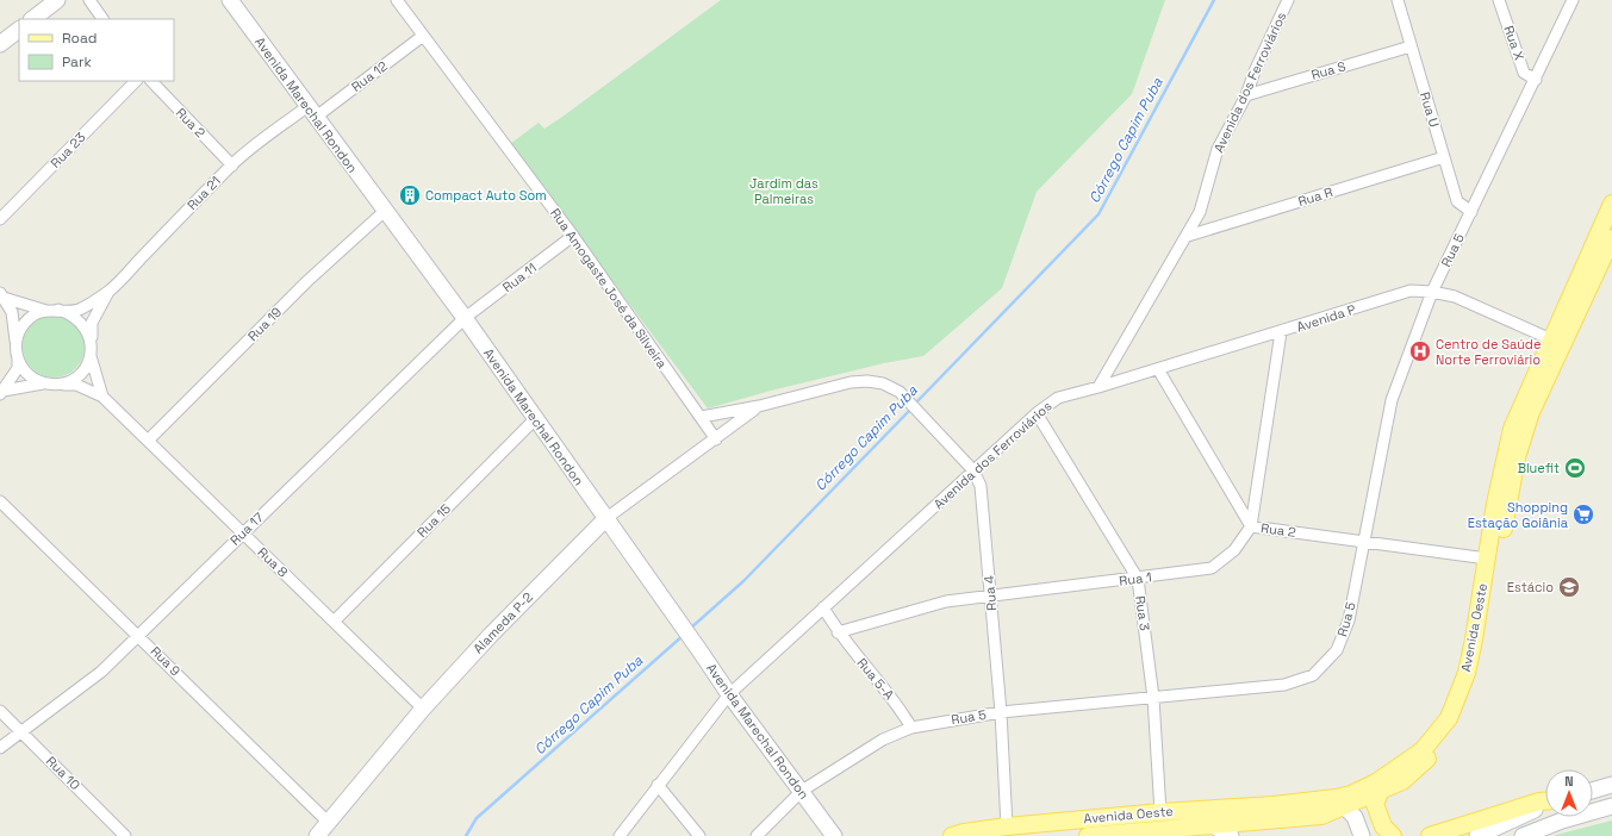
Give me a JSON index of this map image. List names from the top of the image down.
{
  "streets": {
    "main road": ["Avenida Marechal Rondon", "Alameda P-2", "Avenida Oeste"],
    "street": [
      "Rua X",
      "Rua S",
      "Rua 12",
      "Avenida dos Ferroviários",
      "Rua U",
      "Rua 2",
      "Rua 23",
      "Rua 21",
      "Rua R",
      "Rua 5",
      "Rua 11",
      "Rua Amogaste José da Silveira",
      "Avenida P",
      "Rua 19",
      "Rua 15",
      "Rua 17",
      "Rua 8",
      "Rua 1",
      "Rua 4",
      "Rua 3",
      "Rua 9",
      "Rua 5-A",
      "Rua 10"
    ]
  },
  "crossings": [
    ["Rua X", "Rua 5"],
    ["Rua S", "Avenida dos Ferroviários"],
    ["Rua S", "Rua U"],
    ["Rua 12", "Avenida Marechal Rondon"],
    ["Rua 12", "Rua 21"],
    ["Rua 12", "Rua Amogaste José da Silveira"],
    ["Avenida dos Ferroviários", "Avenida Marechal Rondon"],
    ["Avenida dos Ferroviários", "Rua R"],
    ["Avenida dos Ferroviários", "Avenida P"],
    ["Avenida dos Ferroviários", "Rua 4"],
    ["Avenida dos Ferroviários", "Rua 3"],
    ["Avenida Marechal Rondon", "Rua 21"],
    ["Avenida Marechal Rondon", "Rua 5"],
    ["Avenida Marechal Rondon", "Rua 11"],
    ["Avenida Marechal Rondon", "Rua 19"],
    ["Avenida Marechal Rondon", "Rua 15"],
    ["Avenida Marechal Rondon", "Rua 17"],
    ["Avenida Marechal Rondon", "Alameda P-2"],
    ["Rua U", "Rua R"],
    ["Rua U", "Rua 5"],
    ["Rua 2", "Rua 21"],
    ["Rua 2", "Rua 5"],
    ["Rua 2", "Avenida P"],
    ["Rua 2", "Rua 1"],
    ["Rua 2", "Avenida Oeste"],
    ["Rua 21", "Rua 8"],
    ["Rua 5", "Avenida P"],
    ["Rua 5", "Rua 4"],
    ["Rua 5", "Rua 3"],
    ["Rua 5", "Rua 5-A"],
    ["Rua 11", "Rua Amogaste José da Silveira"],
    ["Rua 11", "Rua 17"],
    ["Rua Amogaste José da Silveira", "Alameda P-2"],
    ["Avenida P", "Rua 1"],
    ["Avenida P", "Avenida Oeste"],
    ["Rua 19", "Rua 8"],
    ["Rua 15", "Rua 8"],
    ["Rua 17", "Rua 8"],
    ["Rua 17", "Rua 9"],
    ["Rua 17", "Rua 10"],
    ["Rua 8", "Alameda P-2"],
    ["Rua 1", "Rua 4"],
    ["Rua 1", "Rua 3"],
    ["Rua 1", "Rua 5-A"],
    ["Rua 4", "Alameda P-2"],
    ["Rua 4", "Avenida Oeste"],
    ["Rua 3", "Avenida Oeste"],
    ["Alameda P-2", "Rua 9"]
  ],
  "water": ["Córrego Capim Puba"],
  "parks": ["Jardim das Palmeiras"],
  "places": {
    "building": ["Compact Auto Som"],
    "hospital": ["Centro de Saúde Norte Ferroviário"],
    "sports": ["Bluefit"],
    "supermarket": ["Shopping Estação Goiânia"],
    "school or university": ["Estácio"]
  },
  "legend": ["Road", "Park"],
  "north": "top"
}
